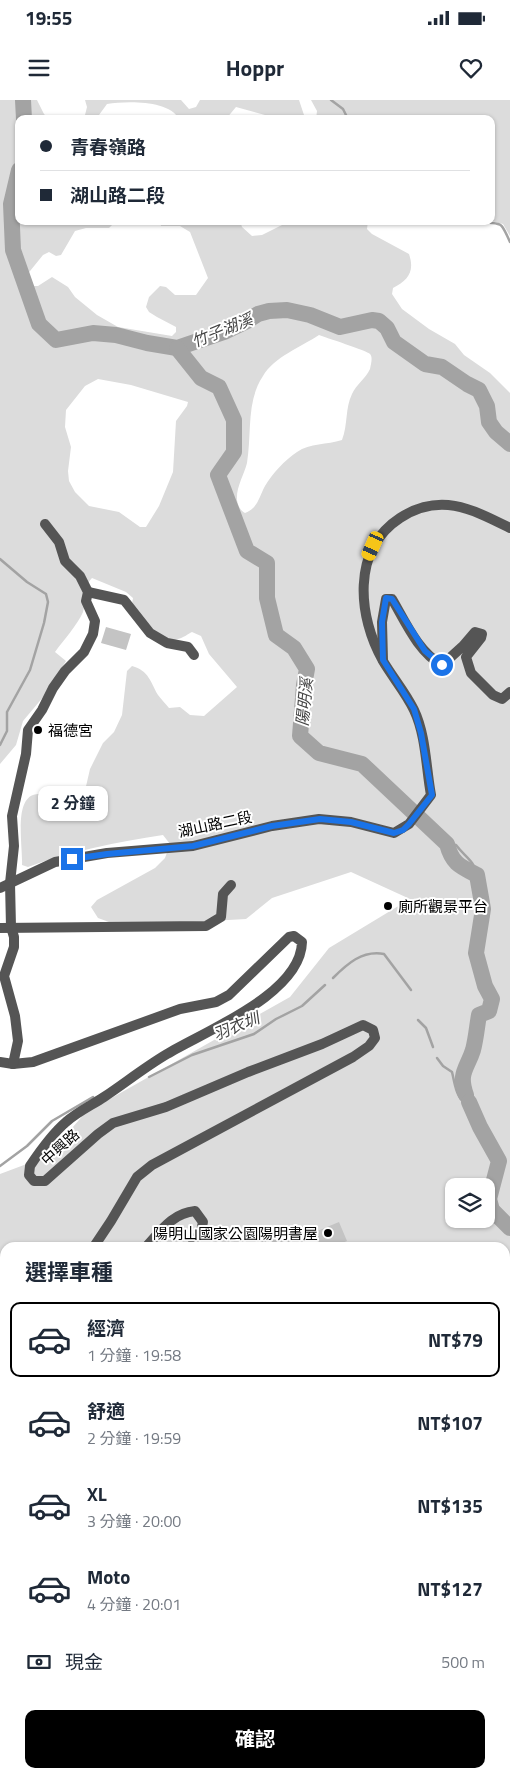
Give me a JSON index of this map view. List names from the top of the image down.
{
  "streets": {
    "street": ["湖山路二段", "中興路"]
  },
  "water": ["竹子湖溪", "陽明溪", "羽衣圳"],
  "places": ["福德宮", "廁所觀景平台", "陽明山國家公園陽明書屋"],
  "page": {
    "status": "19:55",
    "header": "Hoppr",
    "banner": ["青春嶺路", "湖山路二段"],
    "bubble": "2 分鐘",
    "heading": "選擇車種",
    "list": [
      {
        "name": "經濟",
        "note": "1 分鐘 · 19:58",
        "value": "NT$79"
      },
      {
        "name": "舒適",
        "note": "2 分鐘 · 19:59",
        "value": "NT$107"
      },
      {
        "name": "XL",
        "note": "3 分鐘 · 20:00",
        "value": "NT$135"
      },
      {
        "name": "Moto",
        "note": "4 分鐘 · 20:01",
        "value": "NT$127"
      }
    ],
    "pay": ["現金", "500 m"],
    "buttons": "確認"
  }
}
